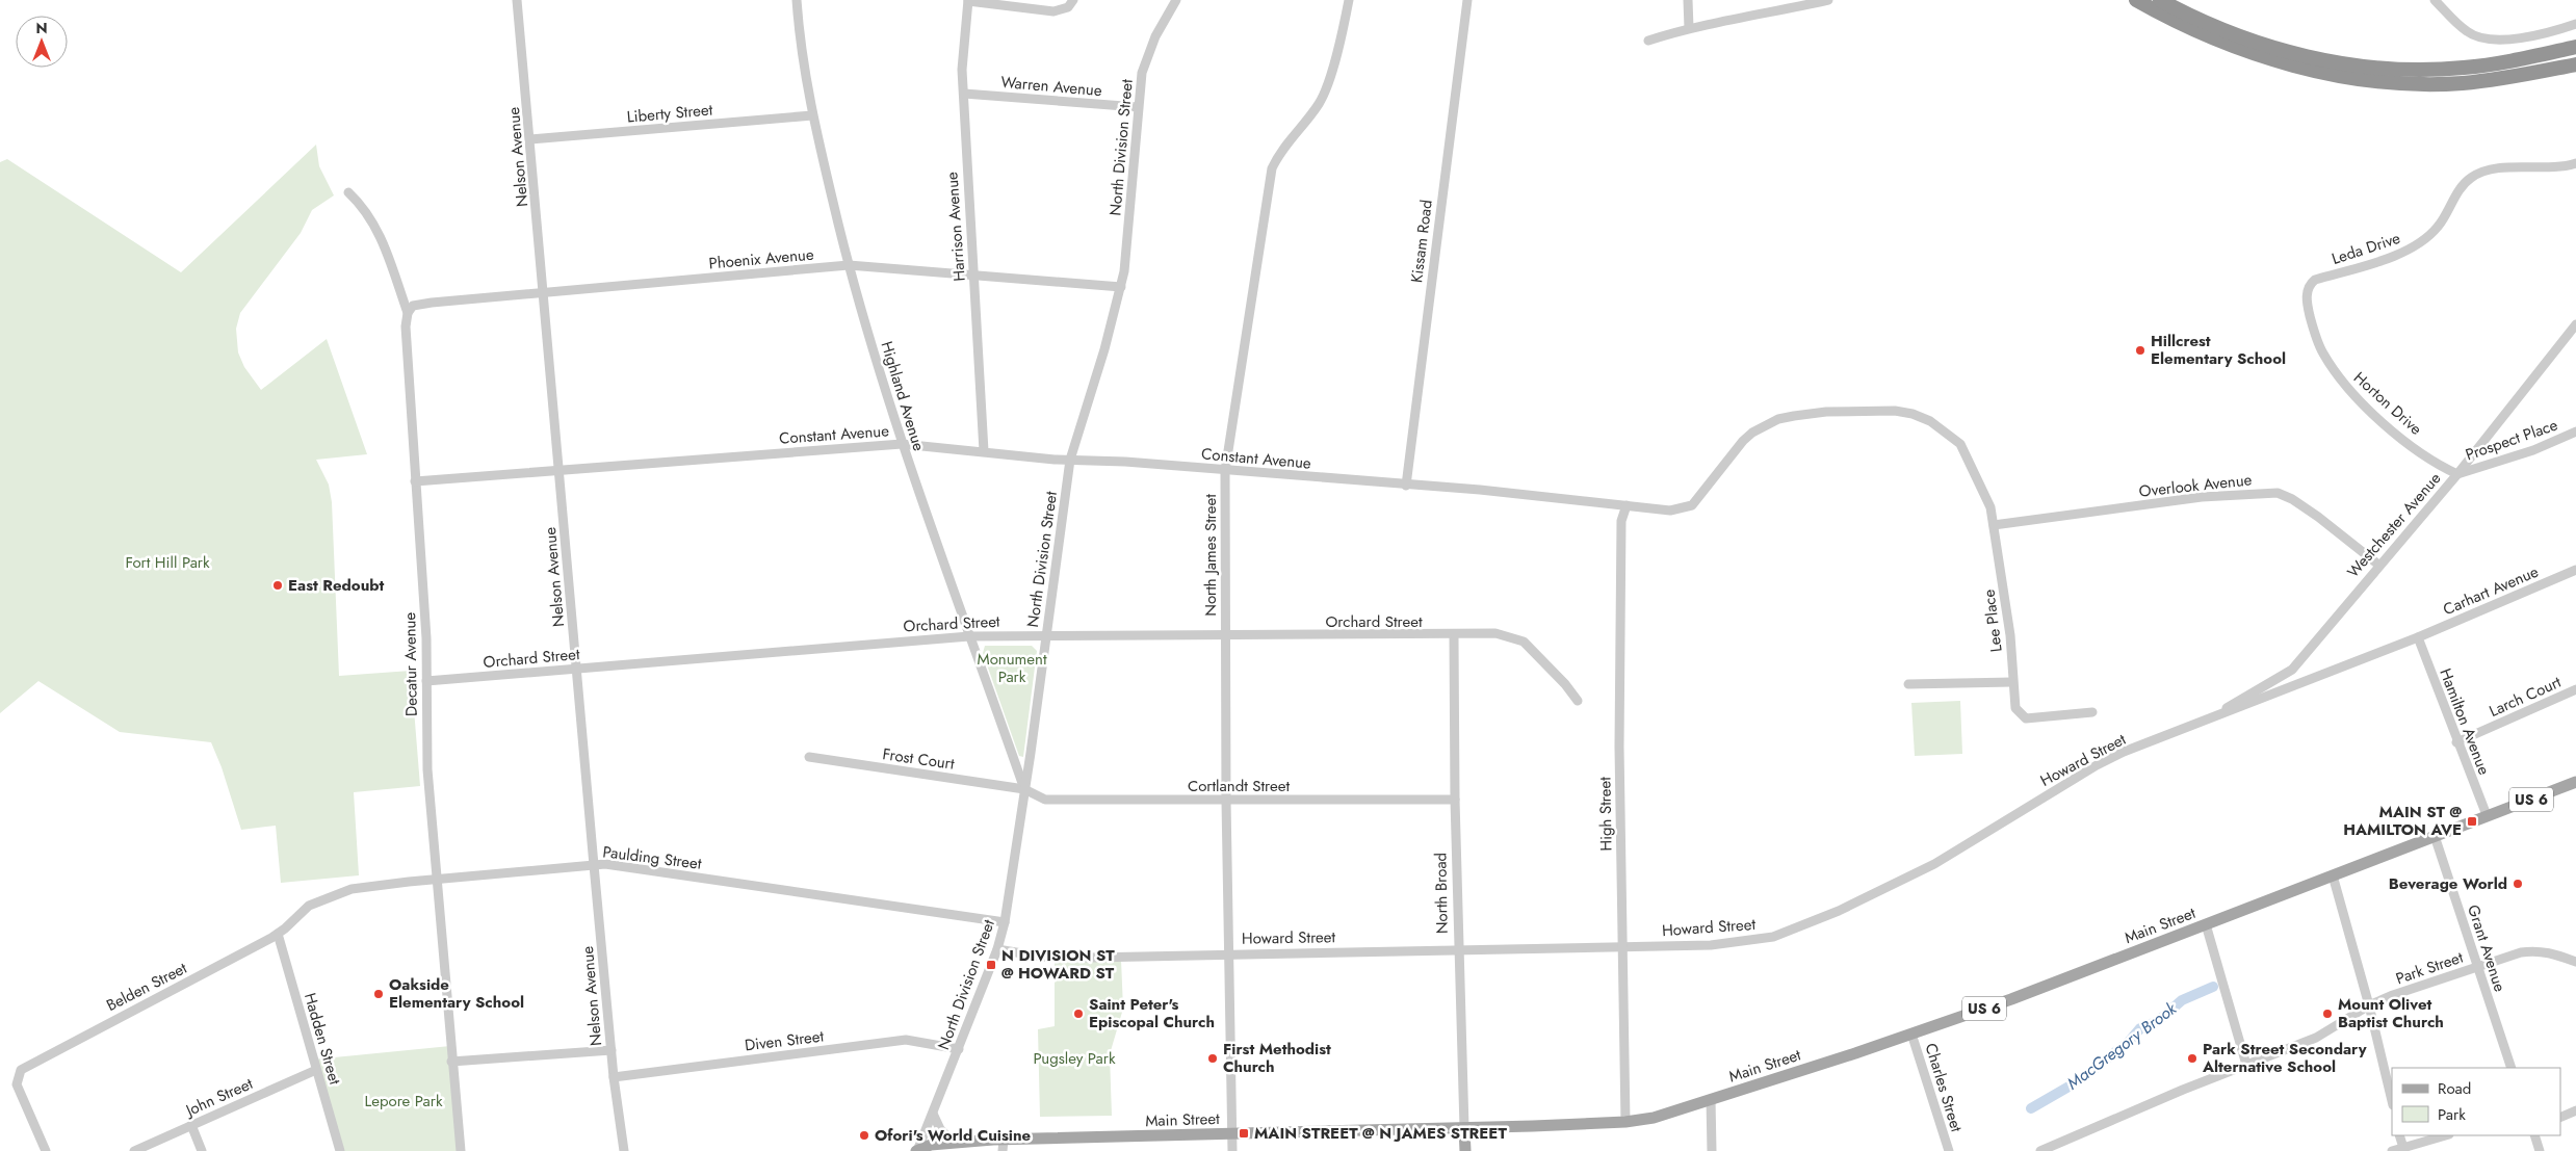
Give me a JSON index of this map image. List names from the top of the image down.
{
  "streets": {
    "main road": ["US 6", "North Broad", "Main Street"],
    "street": [
      "Warren Avenue",
      "Liberty Street",
      "North Division Street",
      "Nelson Avenue",
      "Harrison Avenue",
      "Kissam Road",
      "Leda Drive",
      "Phoenix Avenue",
      "Highland Avenue",
      "Horton Drive",
      "Constant Avenue",
      "Prospect Place",
      "Overlook Avenue",
      "Westchester Avenue",
      "North James Street",
      "Carhart Avenue",
      "Lee Place",
      "Orchard Street",
      "Decatur Avenue",
      "Larch Court",
      "Hamilton Avenue",
      "Frost Court",
      "Howard Street",
      "Cortlandt Street",
      "High Street",
      "Paulding Street",
      "Grant Avenue",
      "Park Street",
      "Belden Street",
      "Hadden Street",
      "Diven Street",
      "Charles Street",
      "John Street"
    ]
  },
  "crossings": [
    ["Warren Avenue", "North Division Street"],
    ["Warren Avenue", "Harrison Avenue"],
    ["Liberty Street", "Nelson Avenue"],
    ["Liberty Street", "Highland Avenue"],
    ["North Division Street", "Phoenix Avenue"],
    ["North Division Street", "Highland Avenue"],
    ["North Division Street", "Constant Avenue"],
    ["North Division Street", "Orchard Street"],
    ["North Division Street", "Frost Court"],
    ["North Division Street", "Howard Street"],
    ["North Division Street", "Cortlandt Street"],
    ["North Division Street", "Paulding Street"],
    ["North Division Street", "Main Street"],
    ["North Division Street", "Diven Street"],
    ["Nelson Avenue", "Phoenix Avenue"],
    ["Nelson Avenue", "Constant Avenue"],
    ["Nelson Avenue", "Orchard Street"],
    ["Nelson Avenue", "Paulding Street"],
    ["Nelson Avenue", "Diven Street"],
    ["Harrison Avenue", "Phoenix Avenue"],
    ["Harrison Avenue", "Constant Avenue"],
    ["Kissam Road", "Constant Avenue"],
    ["Leda Drive", "Horton Drive"],
    ["Phoenix Avenue", "Highland Avenue"],
    ["Phoenix Avenue", "Decatur Avenue"],
    ["Highland Avenue", "Constant Avenue"],
    ["Highland Avenue", "Orchard Street"],
    ["Highland Avenue", "Frost Court"],
    ["Highland Avenue", "Cortlandt Street"],
    ["Horton Drive", "Prospect Place"],
    ["Horton Drive", "Westchester Avenue"],
    ["Constant Avenue", "Overlook Avenue"],
    ["Constant Avenue", "North James Street"],
    ["Constant Avenue", "Lee Place"],
    ["Constant Avenue", "Decatur Avenue"],
    ["Constant Avenue", "High Street"],
    ["Prospect Place", "Westchester Avenue"],
    ["Overlook Avenue", "Westchester Avenue"],
    ["Overlook Avenue", "Lee Place"],
    ["Westchester Avenue", "Howard Street"],
    ["North James Street", "Orchard Street"],
    ["North James Street", "Howard Street"],
    ["North James Street", "Cortlandt Street"],
    ["North James Street", "Main Street"],
    ["Carhart Avenue", "Hamilton Avenue"],
    ["Carhart Avenue", "Howard Street"],
    ["Orchard Street", "Decatur Avenue"],
    ["Orchard Street", "North Broad"],
    ["Decatur Avenue", "Paulding Street"],
    ["Larch Court", "Hamilton Avenue"],
    ["Hamilton Avenue", "Howard Street"],
    ["Hamilton Avenue", "Main Street"],
    ["Frost Court", "Cortlandt Street"],
    ["Howard Street", "High Street"],
    ["Howard Street", "North Broad"],
    ["Cortlandt Street", "North Broad"],
    ["High Street", "Main Street"],
    ["Paulding Street", "Belden Street"],
    ["Paulding Street", "Hadden Street"],
    ["North Broad", "Main Street"],
    ["Main Street", "Grant Avenue"],
    ["Main Street", "Charles Street"],
    ["Grant Avenue", "Park Street"],
    ["Belden Street", "Hadden Street"],
    ["Hadden Street", "John Street"]
  ],
  "water": ["MacGregory Brook"],
  "parks": [
    "Fort Hill Park",
    "Monument Park",
    "Pugsley Park",
    "Lepore Park"
  ],
  "places": {
    "other": [
      "Hillcrest Elementary School",
      "East Redoubt",
      "Beverage World",
      "Oakside Elementary School",
      "Saint Peter's Episcopal Church",
      "Mount Olivet Baptist Church",
      "First Methodist Church",
      "Park Street Secondary Alternative School",
      "Ofori's World Cuisine"
    ],
    "transit": ["MAIN ST @ HAMILTON AVE", "N DIVISION ST @ HOWARD ST", "MAIN STREET @ N JAMES STREET"]
  },
  "legend": ["Road", "Park"],
  "north": "top"
}
